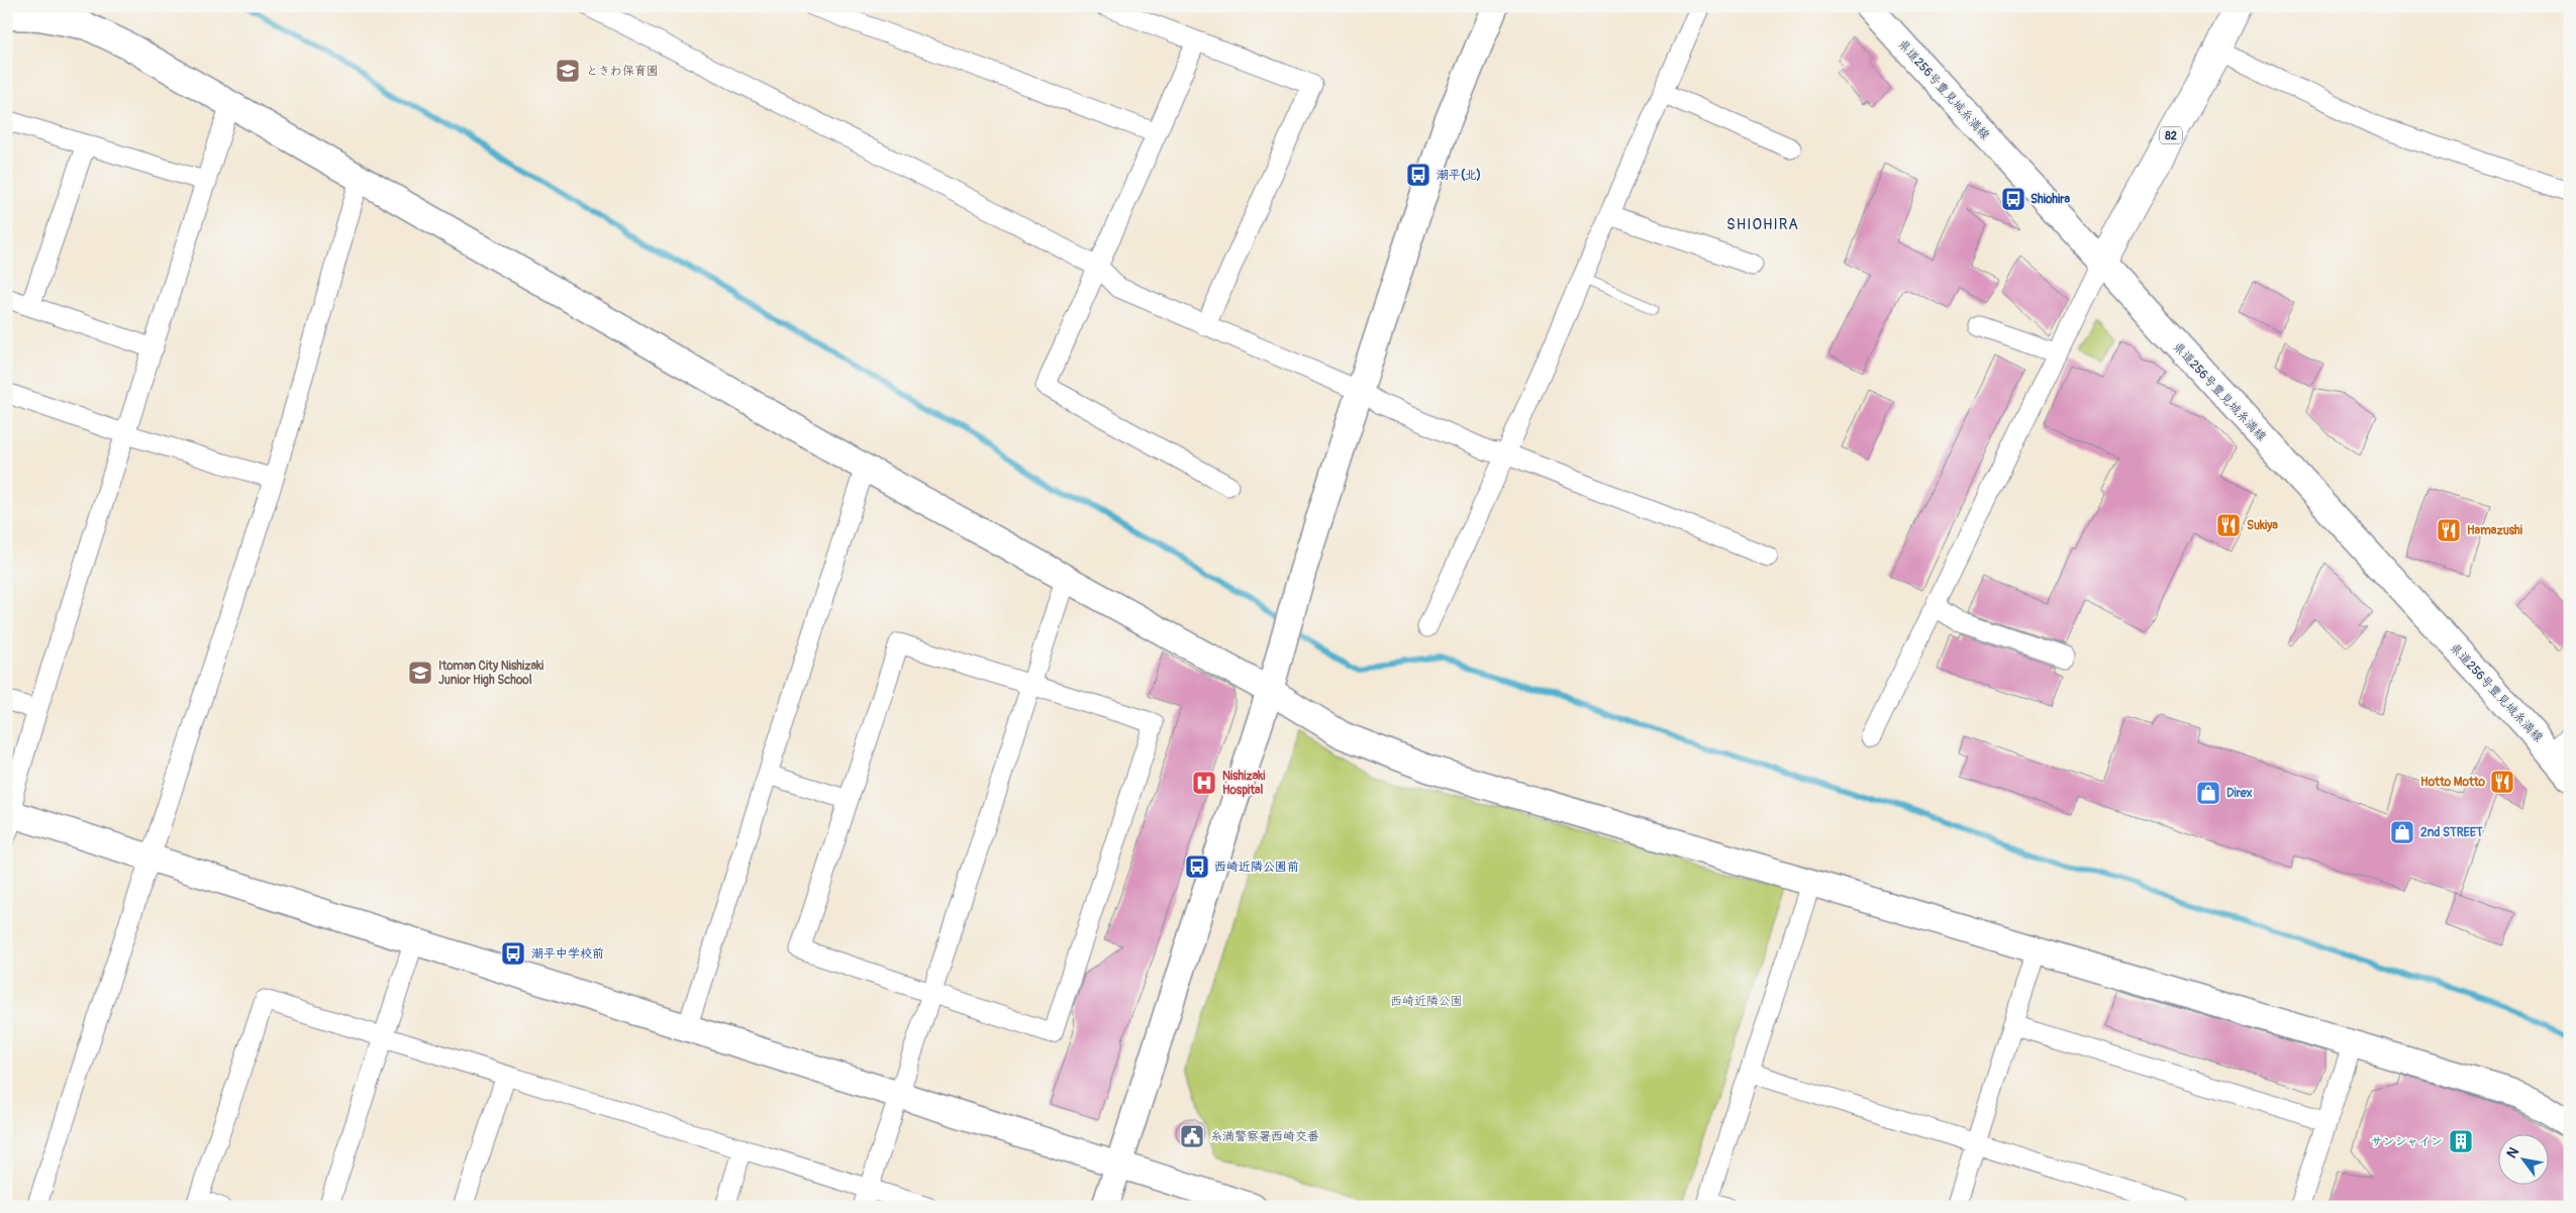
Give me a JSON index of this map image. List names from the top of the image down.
{
  "streets": {
    "main road": ["82"],
    "street": ["県道256号豊見城糸満線"]
  },
  "crossings": [
    ["県道256号豊見城糸満線", "82"]
  ],
  "districts": ["SHIOHIRA"],
  "parks": ["西崎近隣公園"],
  "places": {
    "school or university": ["ときわ保育園", "Itoman City Nishizaki Junior High School"],
    "bus stop": [
      "潮平(北)",
      "Shiohira",
      "西崎近隣公園前",
      "潮平中学校前"
    ],
    "restaurant": ["Sukiya", "Hamazushi", "Hotto Motto"],
    "hospital": ["Nishizaki Hospital"],
    "shop": ["Direx", "2nd STREET"],
    "public building": ["糸満警察署西崎交番"],
    "building": ["サンシャイン"]
  },
  "north": "top left"
}
